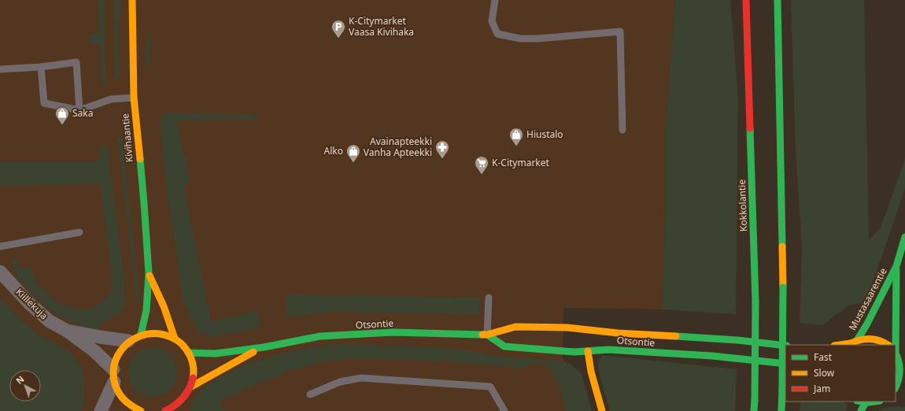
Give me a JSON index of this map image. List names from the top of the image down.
{
  "streets": {
    "main road": [
      "Kivihaantie",
      "Kokkolantie",
      "Mustasaarentie",
      "Otsontie"
    ],
    "street": ["Kiillekuja"]
  },
  "places": {
    "parking": ["K-Citymarket Vaasa Kivihaka"],
    "shop": ["Saka", "Hiustalo", "Alko"],
    "pharmacy": ["Avainapteekki Vanha Apteekki"],
    "supermarket": ["K-Citymarket"]
  },
  "legend": ["Fast", "Slow", "Jam"],
  "north": "top left"
}
